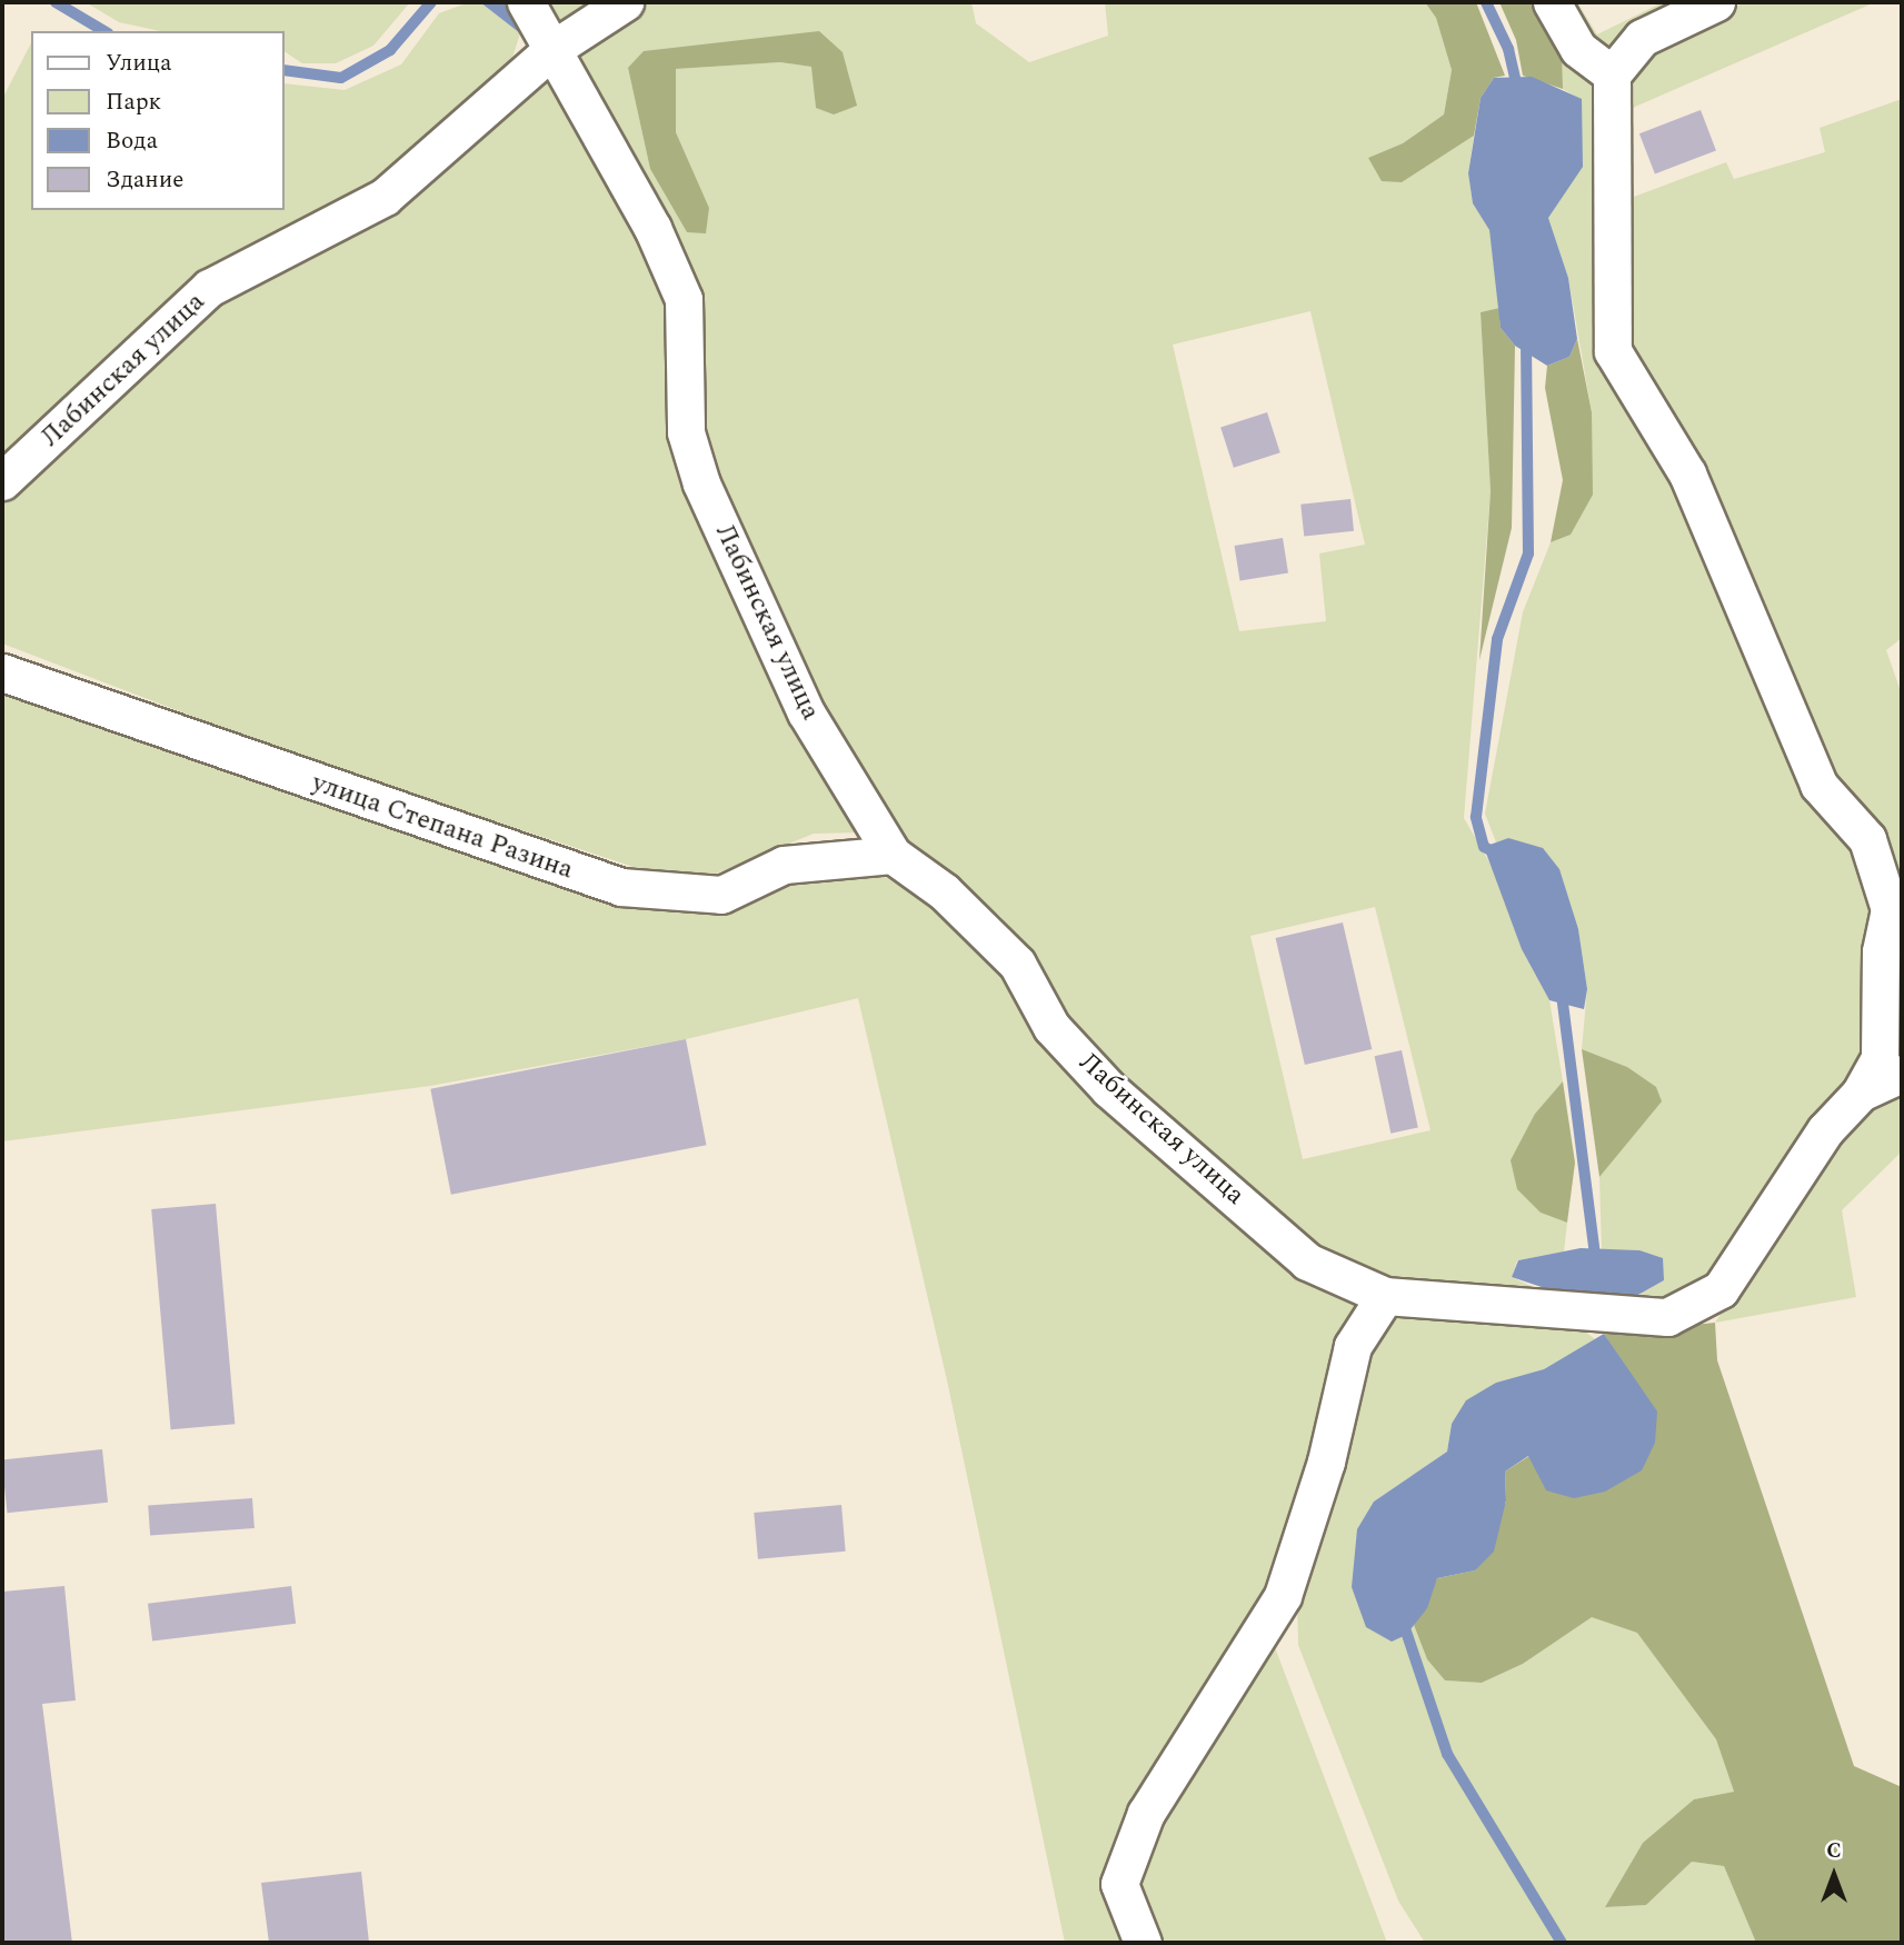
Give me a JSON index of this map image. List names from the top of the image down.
{
  "streets": {
    "street": ["Лабинская улица", "улица Степана Разина"]
  },
  "crossings": [
    ["Лабинская улица", "улица Степана Разина"]
  ],
  "legend": [
    "Улица",
    "Парк",
    "Вода",
    "Здание"
  ],
  "north": "top"
}
